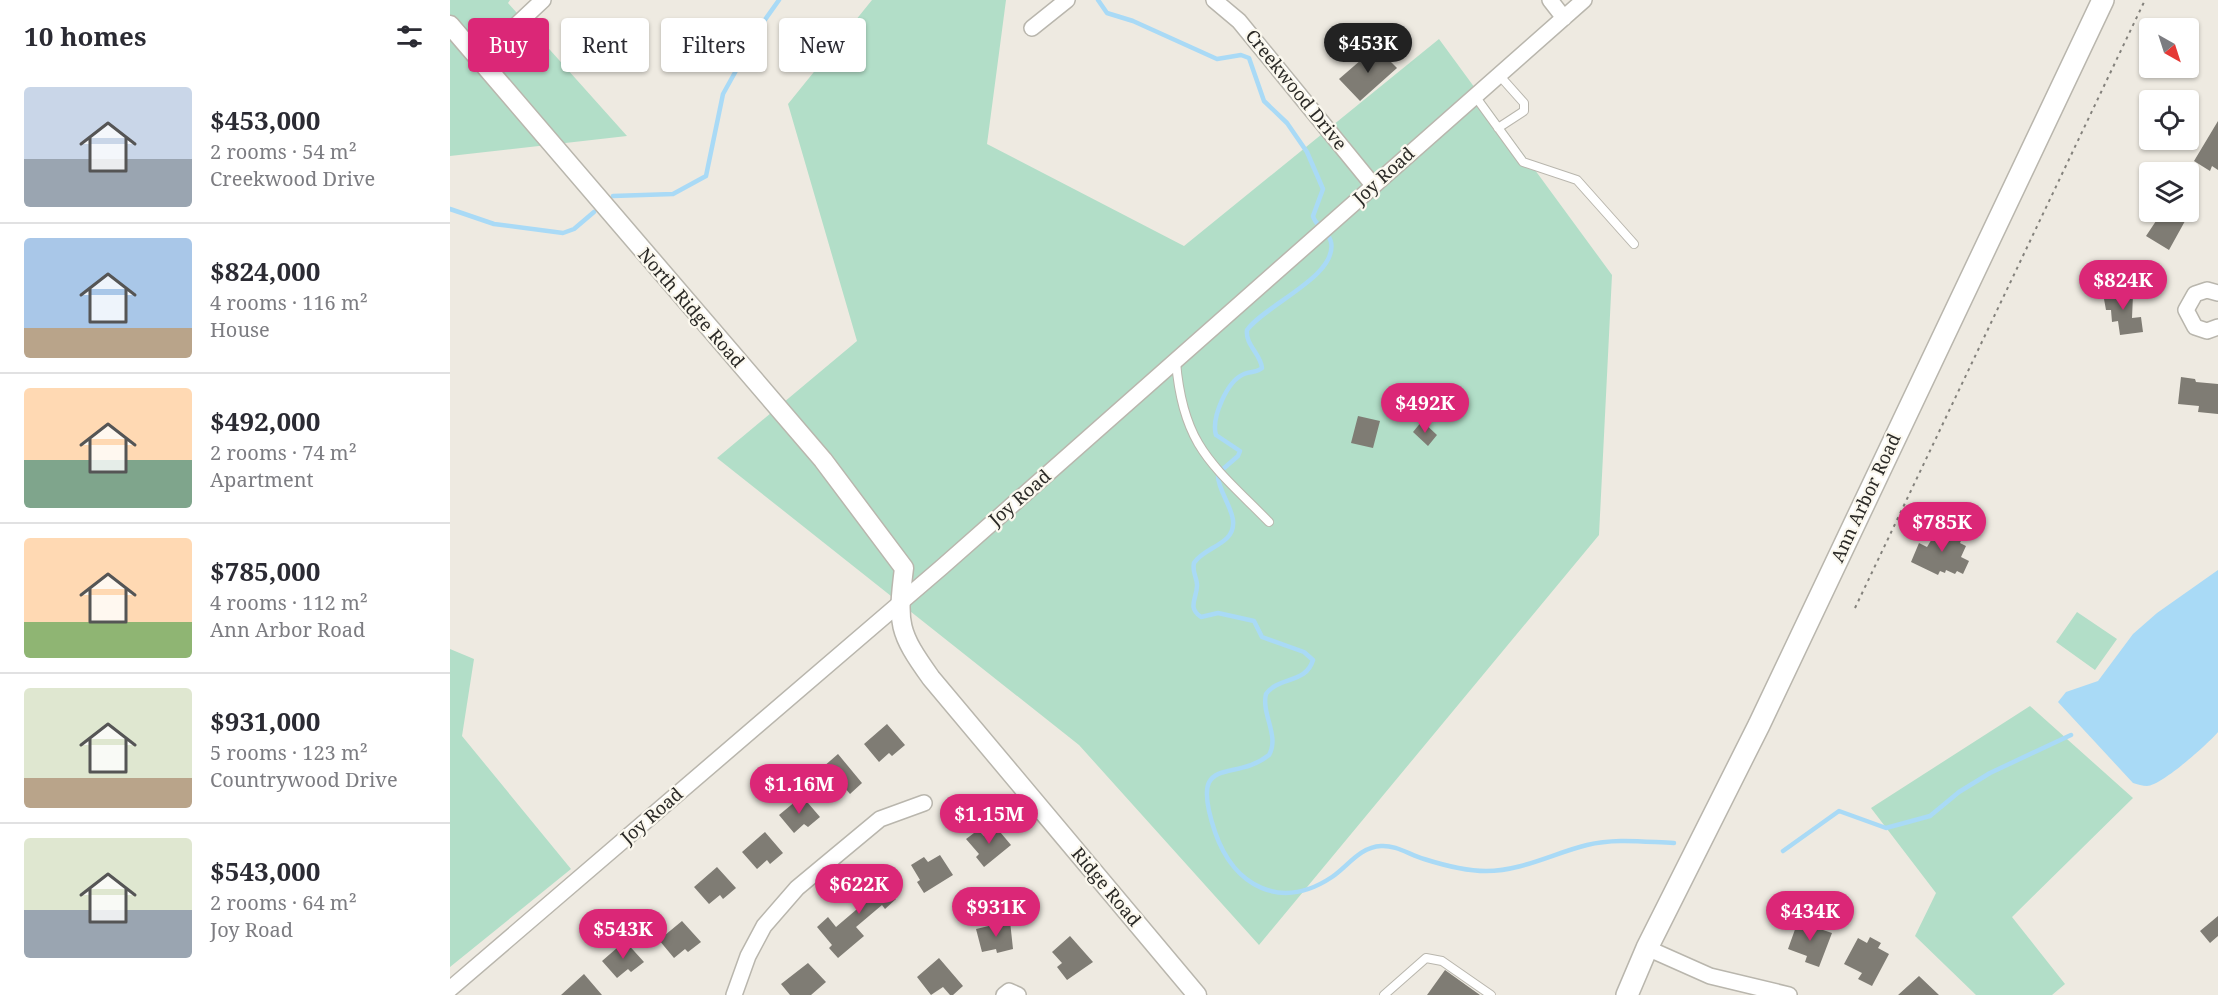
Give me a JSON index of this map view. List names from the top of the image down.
{
  "streets": {
    "main road": ["Ann Arbor Road"],
    "street": [
      "Creekwood Drive",
      "Joy Road",
      "North Ridge Road",
      "Ridge Road"
    ]
  },
  "crossings": [
    ["Creekwood Drive", "Joy Road"],
    ["Joy Road", "North Ridge Road"],
    ["Joy Road", "Ridge Road"],
    ["North Ridge Road", "Ridge Road"]
  ],
  "north": "bottom right",
  "page": {
    "heading": "10 homes",
    "chip": [
      "Buy",
      "Rent",
      "Filters",
      "New"
    ],
    "price": [
      "$453K",
      "$824K",
      "$492K",
      "$785K",
      "$1.16M",
      "$1.15M",
      "$622K",
      "$931K",
      "$434K",
      "$543K"
    ],
    "list": [
      {
        "name": "$453,000",
        "note": "2 rooms · 54 m² · Creekwood Drive"
      },
      {
        "name": "$824,000",
        "note": "4 rooms · 116 m² · House"
      },
      {
        "name": "$492,000",
        "note": "2 rooms · 74 m² · Apartment"
      },
      {
        "name": "$785,000",
        "note": "4 rooms · 112 m² · Ann Arbor Road"
      },
      {
        "name": "$931,000",
        "note": "5 rooms · 123 m² · Countrywood Drive"
      },
      {
        "name": "$543,000",
        "note": "2 rooms · 64 m² · Joy Road"
      }
    ]
  }
}
